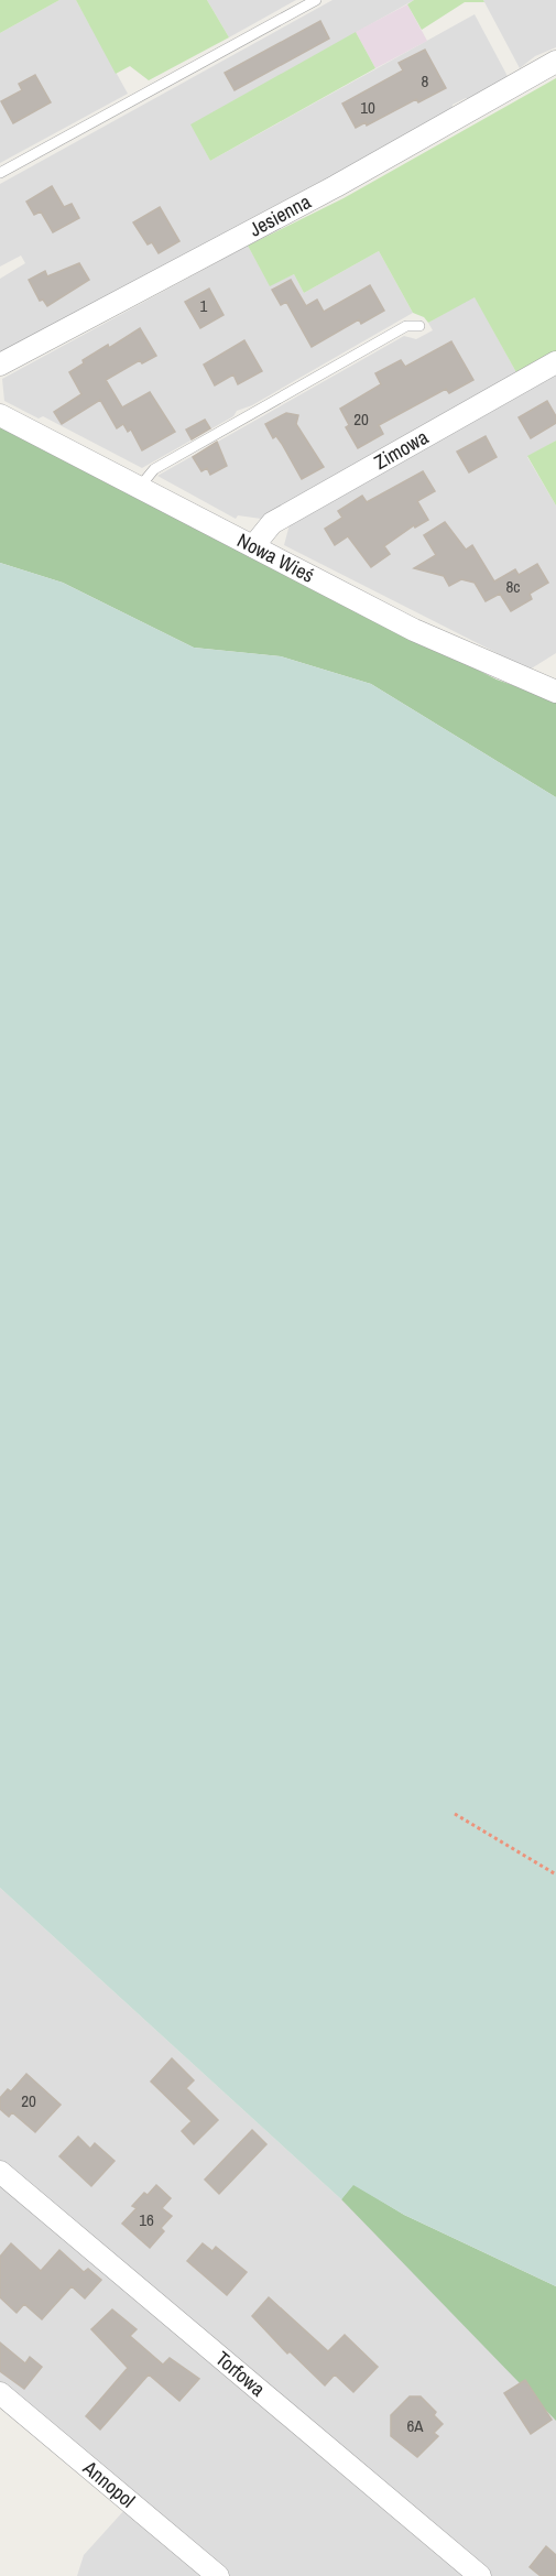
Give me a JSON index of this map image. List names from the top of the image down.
{
  "streets": {
    "street": [
      "Jesienna",
      "Zimowa",
      "Nowa Wieś",
      "Torfowa",
      "Annopol"
    ]
  },
  "crossings": [
    ["Zimowa", "Nowa Wieś"]
  ],
  "house_numbers": [
    "8",
    "10",
    "1",
    "20",
    "8c",
    "20",
    "16",
    "6A"
  ]
}
